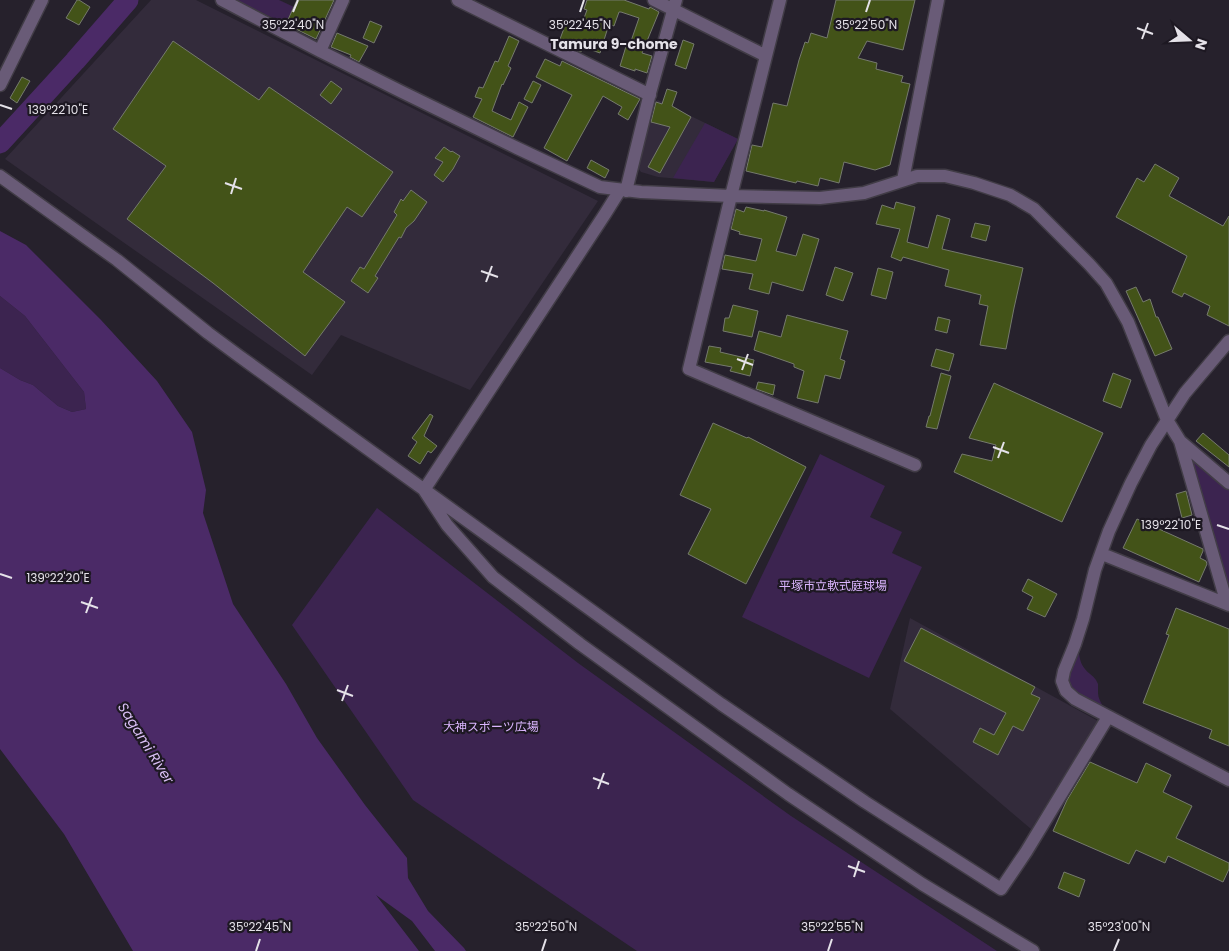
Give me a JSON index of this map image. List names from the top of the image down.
{
  "districts": ["Tamura 9-chome"],
  "water": ["Sagami River"],
  "parks": ["平塚市立軟式庭球場", "大神スポーツ広場"],
  "north": "right",
  "coordinates": [
    "35°22'40\"N",
    "35°22'45\"N",
    "35°22'50\"N",
    "139°22'10\"E",
    "139°22'20\"E",
    "35°22'55\"N",
    "35°23'00\"N"
  ]
}
